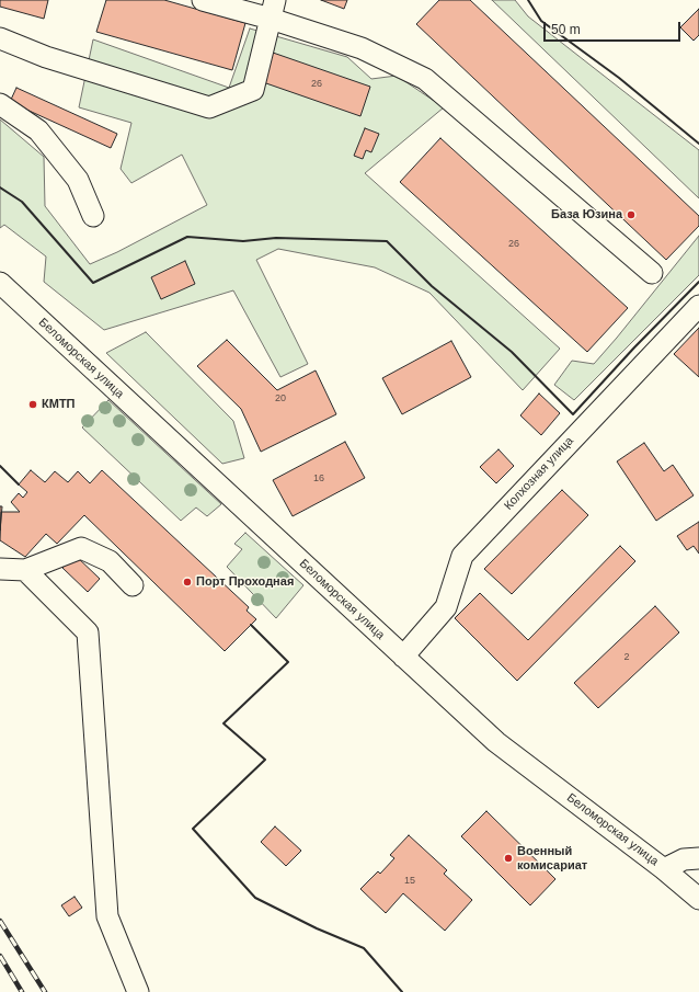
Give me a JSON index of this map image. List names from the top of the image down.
{
  "streets": {
    "street": ["Беломорская улица", "Колхозная улица"]
  },
  "crossings": [
    ["Беломорская улица", "Колхозная улица"]
  ],
  "places": [
    "База Юзина",
    "КМТП",
    "Порт Проходная",
    "Военный комисариат"
  ],
  "house_numbers": [
    "26",
    "26",
    "20",
    "16",
    "2",
    "15"
  ],
  "scale_bar": "50 m"
}
